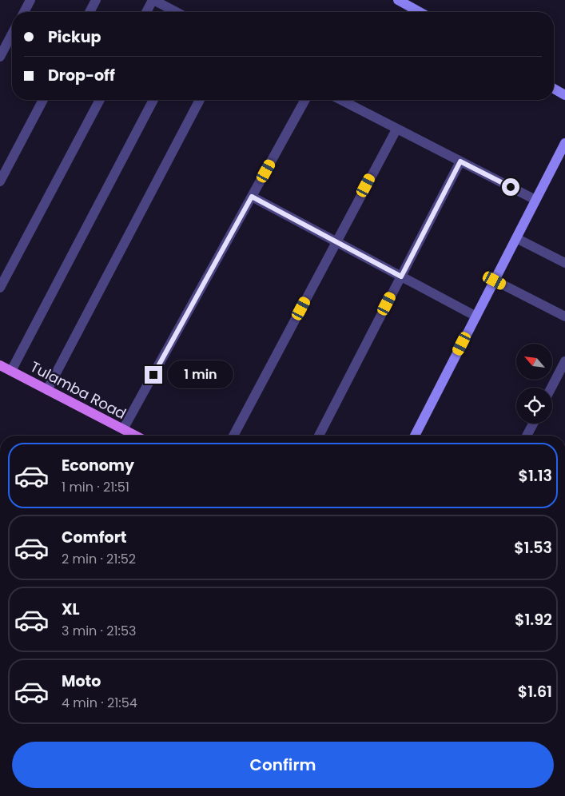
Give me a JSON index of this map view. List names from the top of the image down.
{
  "streets": {
    "main road": ["Tulamba Road"]
  },
  "north": "top left",
  "page": {
    "banner": ["Pickup", "Drop-off"],
    "bubble": "1 min",
    "list": [
      {
        "name": "Economy",
        "note": "1 min · 21:51",
        "value": "$1.13"
      },
      {
        "name": "Comfort",
        "note": "2 min · 21:52",
        "value": "$1.53"
      },
      {
        "name": "XL",
        "note": "3 min · 21:53",
        "value": "$1.92"
      },
      {
        "name": "Moto",
        "note": "4 min · 21:54",
        "value": "$1.61"
      }
    ],
    "buttons": "Confirm"
  }
}
